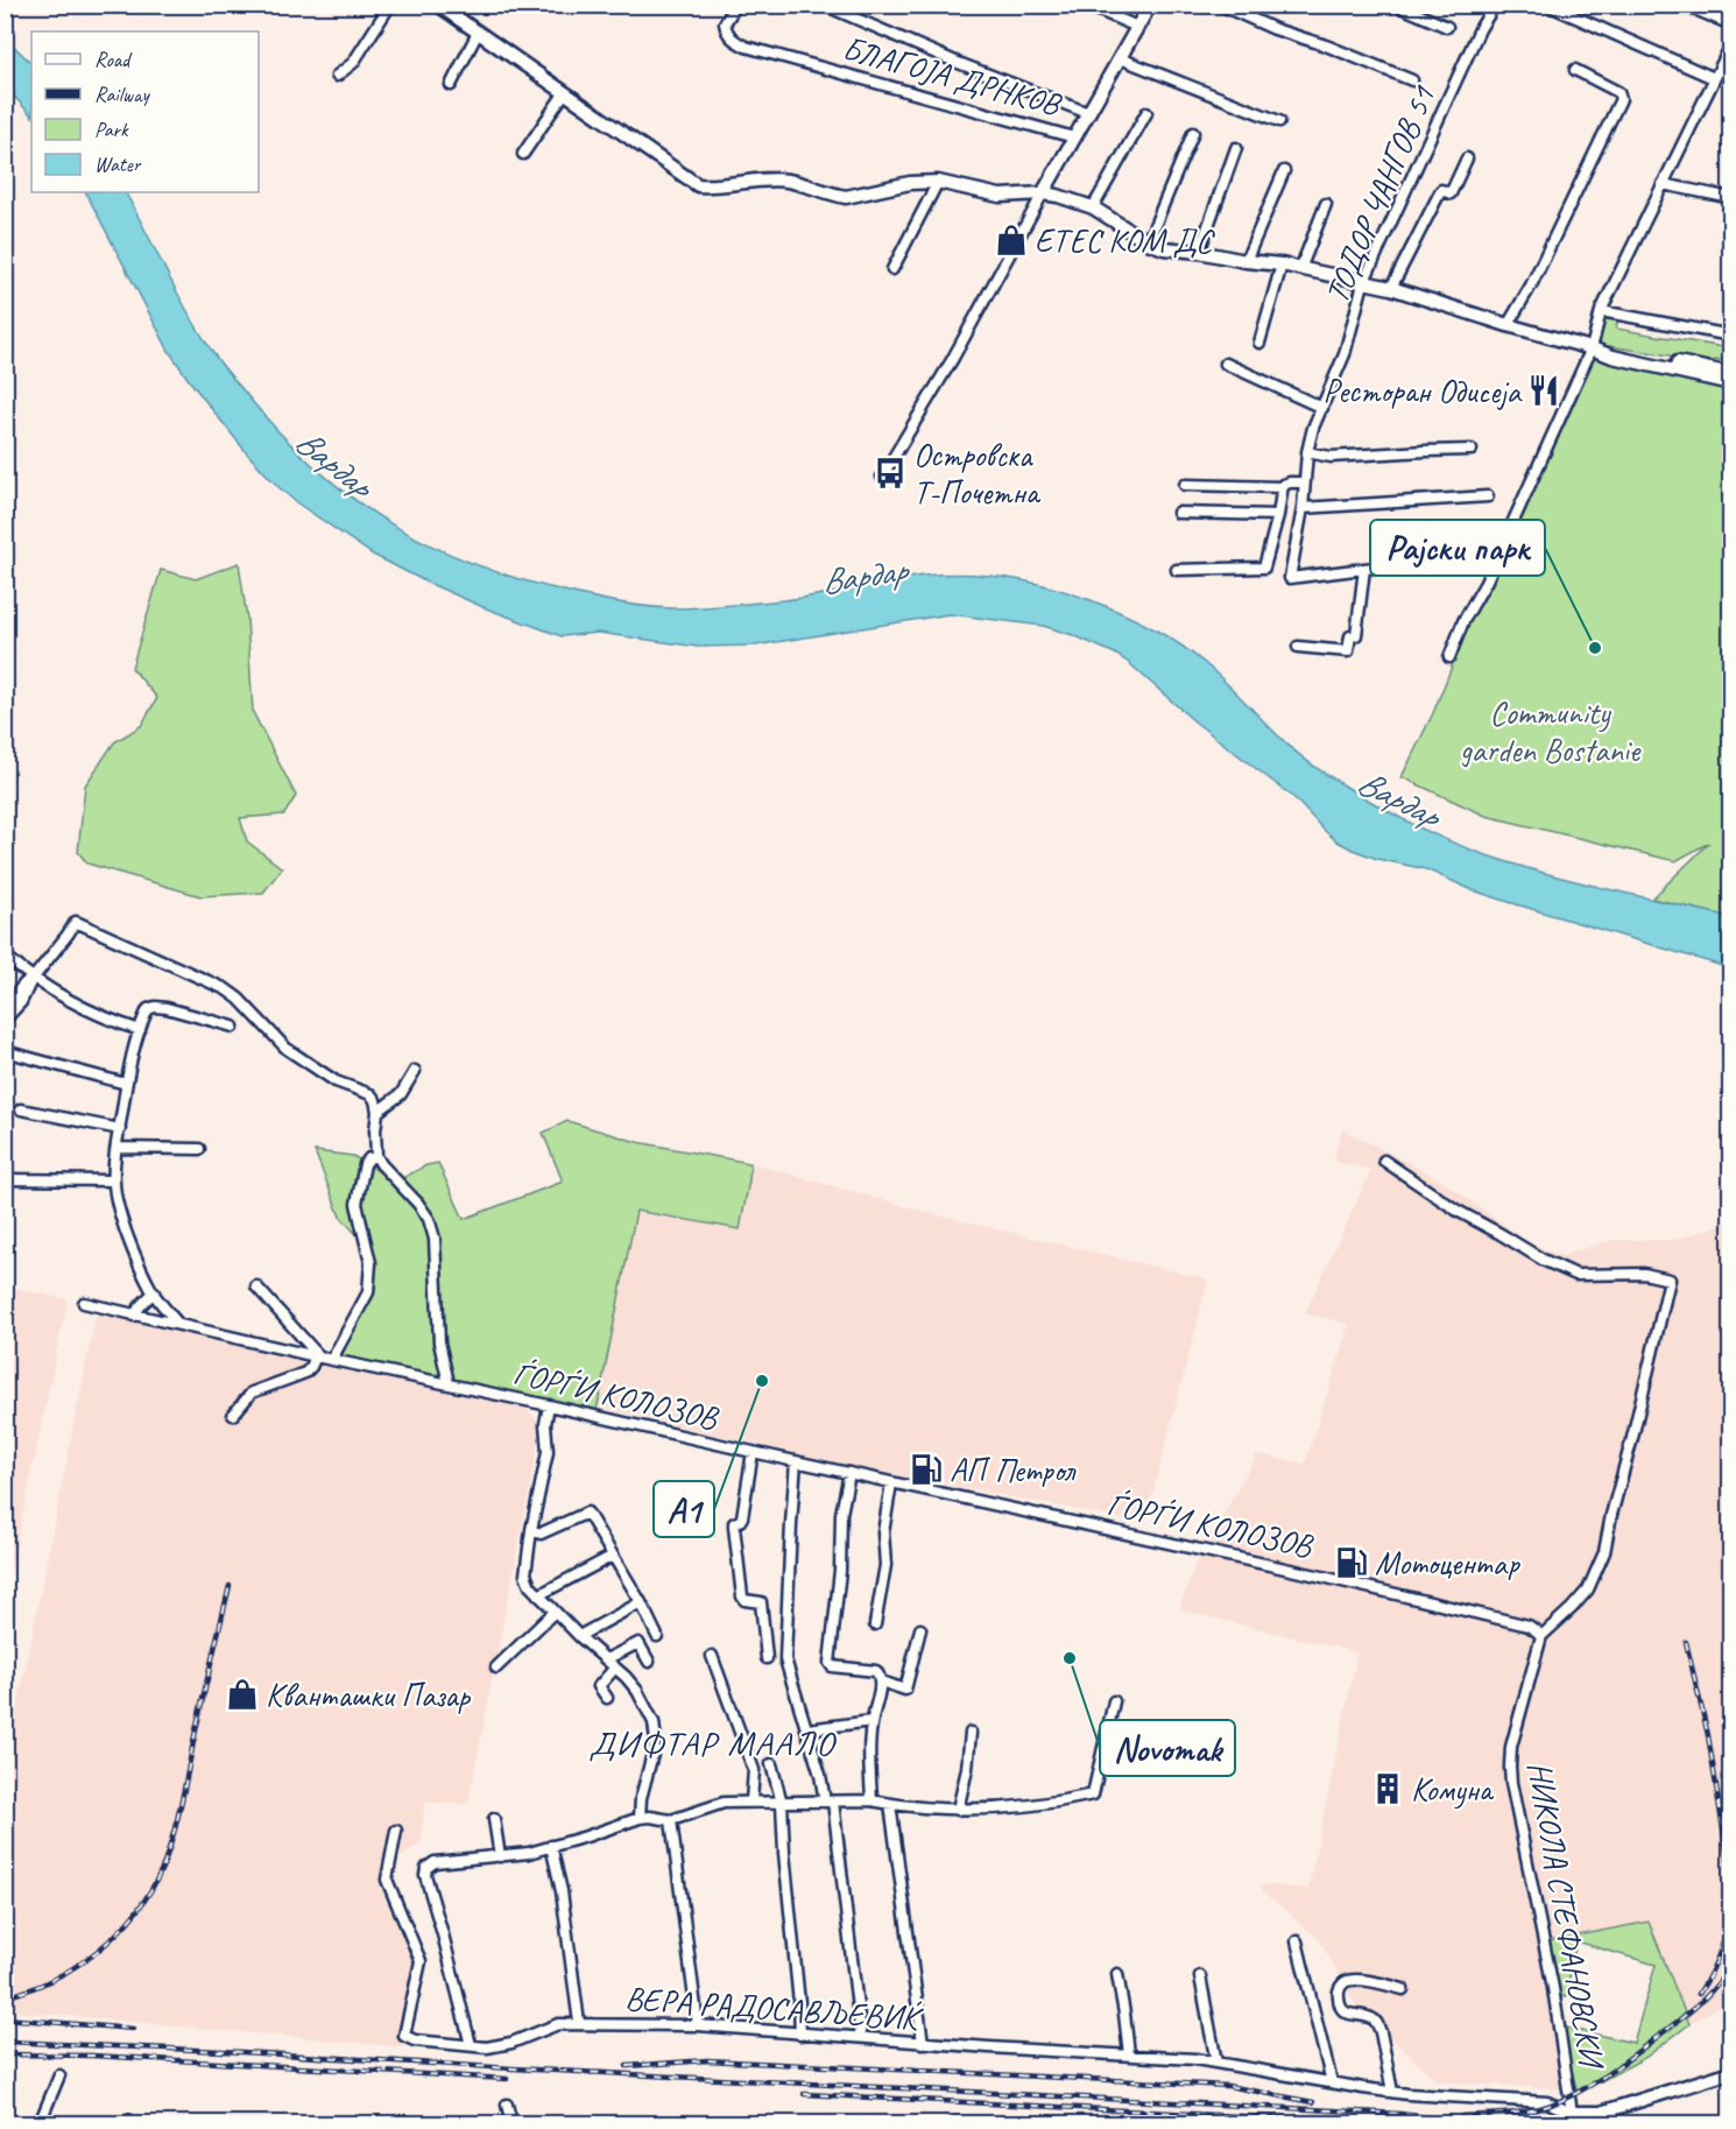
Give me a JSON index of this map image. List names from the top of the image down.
{
  "streets": {
    "street": [
      "БЛАГОЈА ДРНКОВ",
      "ТОДОР ЧАНГОВ 51",
      "ЃОРЃИ КОЛОЗОВ",
      "НИКОЛА СТЕФАНОВСКИ",
      "ВЕРА РАДОСАВЉЕВИЌ"
    ]
  },
  "crossings": [
    ["ЃОРЃИ КОЛОЗОВ", "НИКОЛА СТЕФАНОВСКИ"],
    ["НИКОЛА СТЕФАНОВСКИ", "ВЕРА РАДОСАВЉЕВИЌ"]
  ],
  "districts": ["ДИФТАР МААЛО"],
  "water": ["Вардар"],
  "parks": ["Community garden Bostanie"],
  "places": {
    "shop": ["ЕТЕС КОМ ДС", "Кванташки Пазар"],
    "restaurant": ["Ресторан Одисеја"],
    "bus stop": ["Островска Т-Почетна"],
    "other": ["Рајски парк", "А1", "Novomak"],
    "fuel station": ["АП Петрол", "Мотоцентар"],
    "building": ["Комуна"]
  },
  "legend": [
    "Road",
    "Railway",
    "Park",
    "Water"
  ]
}
